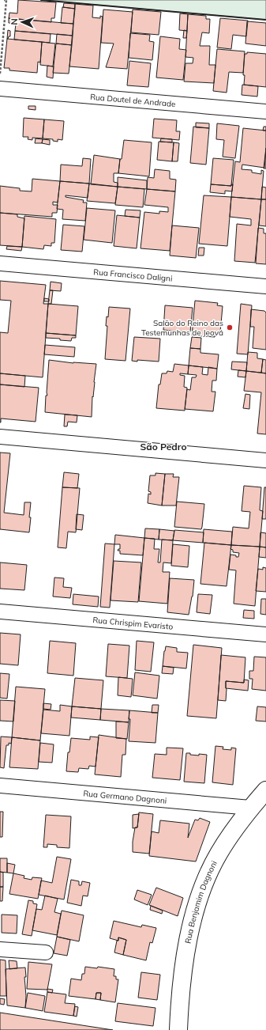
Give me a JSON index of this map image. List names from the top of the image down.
{
  "streets": {
    "street": [
      "Rua Doutel de Andrade",
      "Rua Francisco Daligni",
      "Rua Chrispim Evaristo",
      "Rua Germano Dagnoni",
      "Rua Benjamim Dagnoni"
    ]
  },
  "crossings": [
    ["Rua Germano Dagnoni", "Rua Benjamim Dagnoni"]
  ],
  "districts": ["São Pedro"],
  "places": ["Salão do Reino das Testemunhas de Jeová"],
  "north": "left"
}
